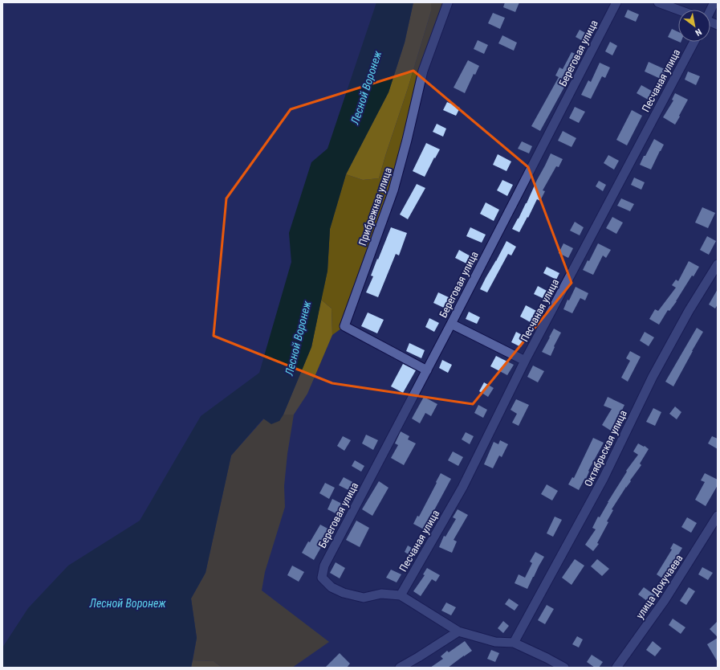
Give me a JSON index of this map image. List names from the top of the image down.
{
  "streets": {
    "street": [
      "Береговая улица",
      "Песчаная улица",
      "Прибрежная улица",
      "Октябрьская улица",
      "улица Докучаева"
    ]
  },
  "crossings": [
    ["Береговая улица", "Песчаная улица"],
    ["Береговая улица", "Прибрежная улица"]
  ],
  "water": ["Лесной Воронеж"],
  "north": "bottom right"
}
